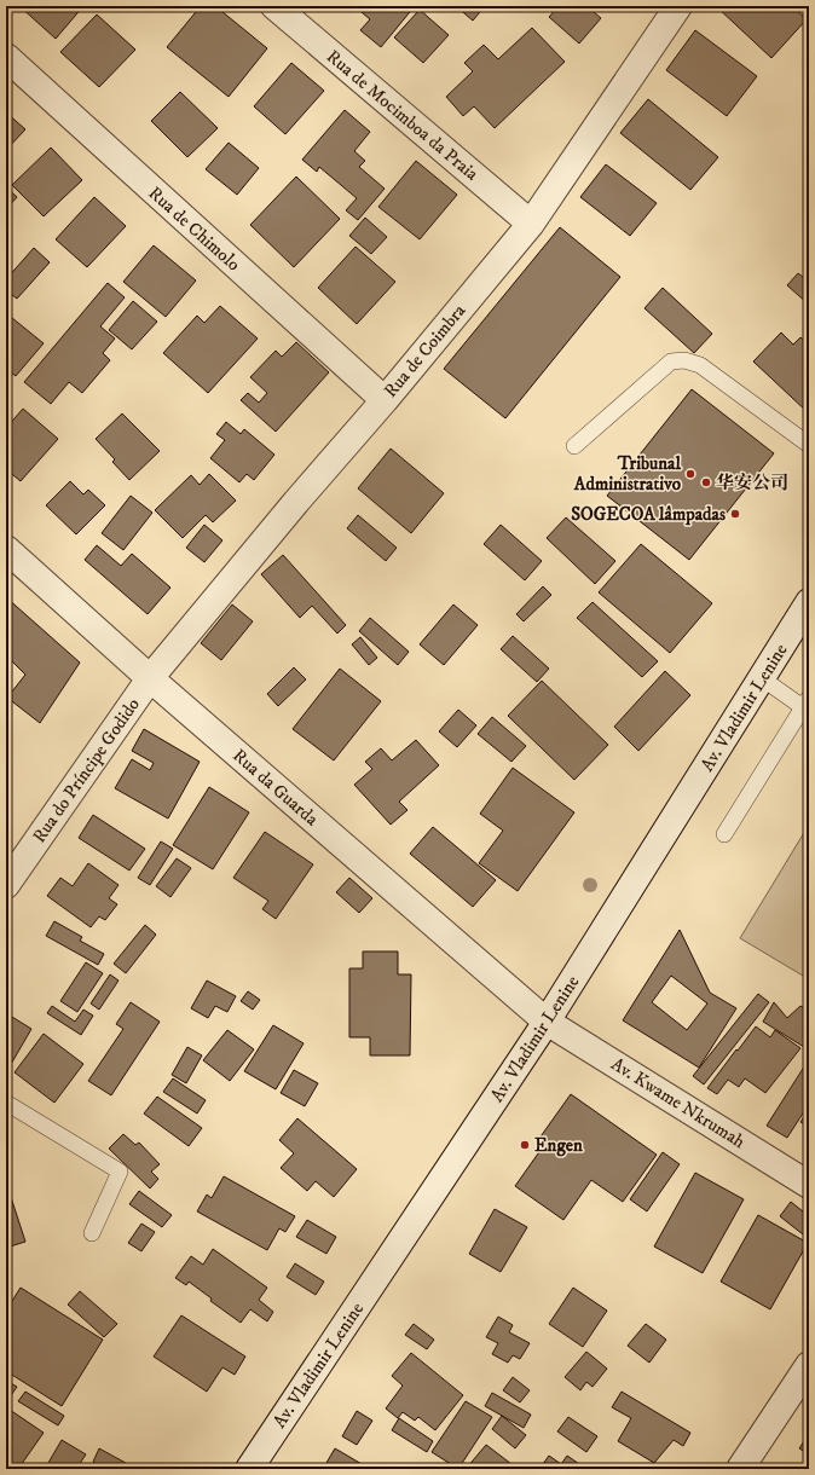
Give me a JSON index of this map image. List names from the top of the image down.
{
  "streets": {
    "street": [
      "Rua de Mocimboa da Praia",
      "Rua de Chimolo",
      "Rua de Coimbra",
      "Av. Vladimir Lenine",
      "Rua do Príncipe Godido",
      "Rua da Guarda",
      "Av. Kwame Nkrumah"
    ]
  },
  "crossings": [
    ["Rua de Mocimboa da Praia", "Rua de Coimbra"],
    ["Rua de Chimolo", "Rua de Coimbra"],
    ["Rua de Coimbra", "Rua do Príncipe Godido"],
    ["Rua de Coimbra", "Rua da Guarda"],
    ["Av. Vladimir Lenine", "Rua da Guarda"],
    ["Av. Vladimir Lenine", "Av. Kwame Nkrumah"],
    ["Rua do Príncipe Godido", "Rua da Guarda"],
    ["Rua da Guarda", "Av. Kwame Nkrumah"]
  ],
  "places": [
    "Tribunal Administrativo",
    "华安公司",
    "SOGECOA lâmpadas",
    "Engen"
  ]
}
